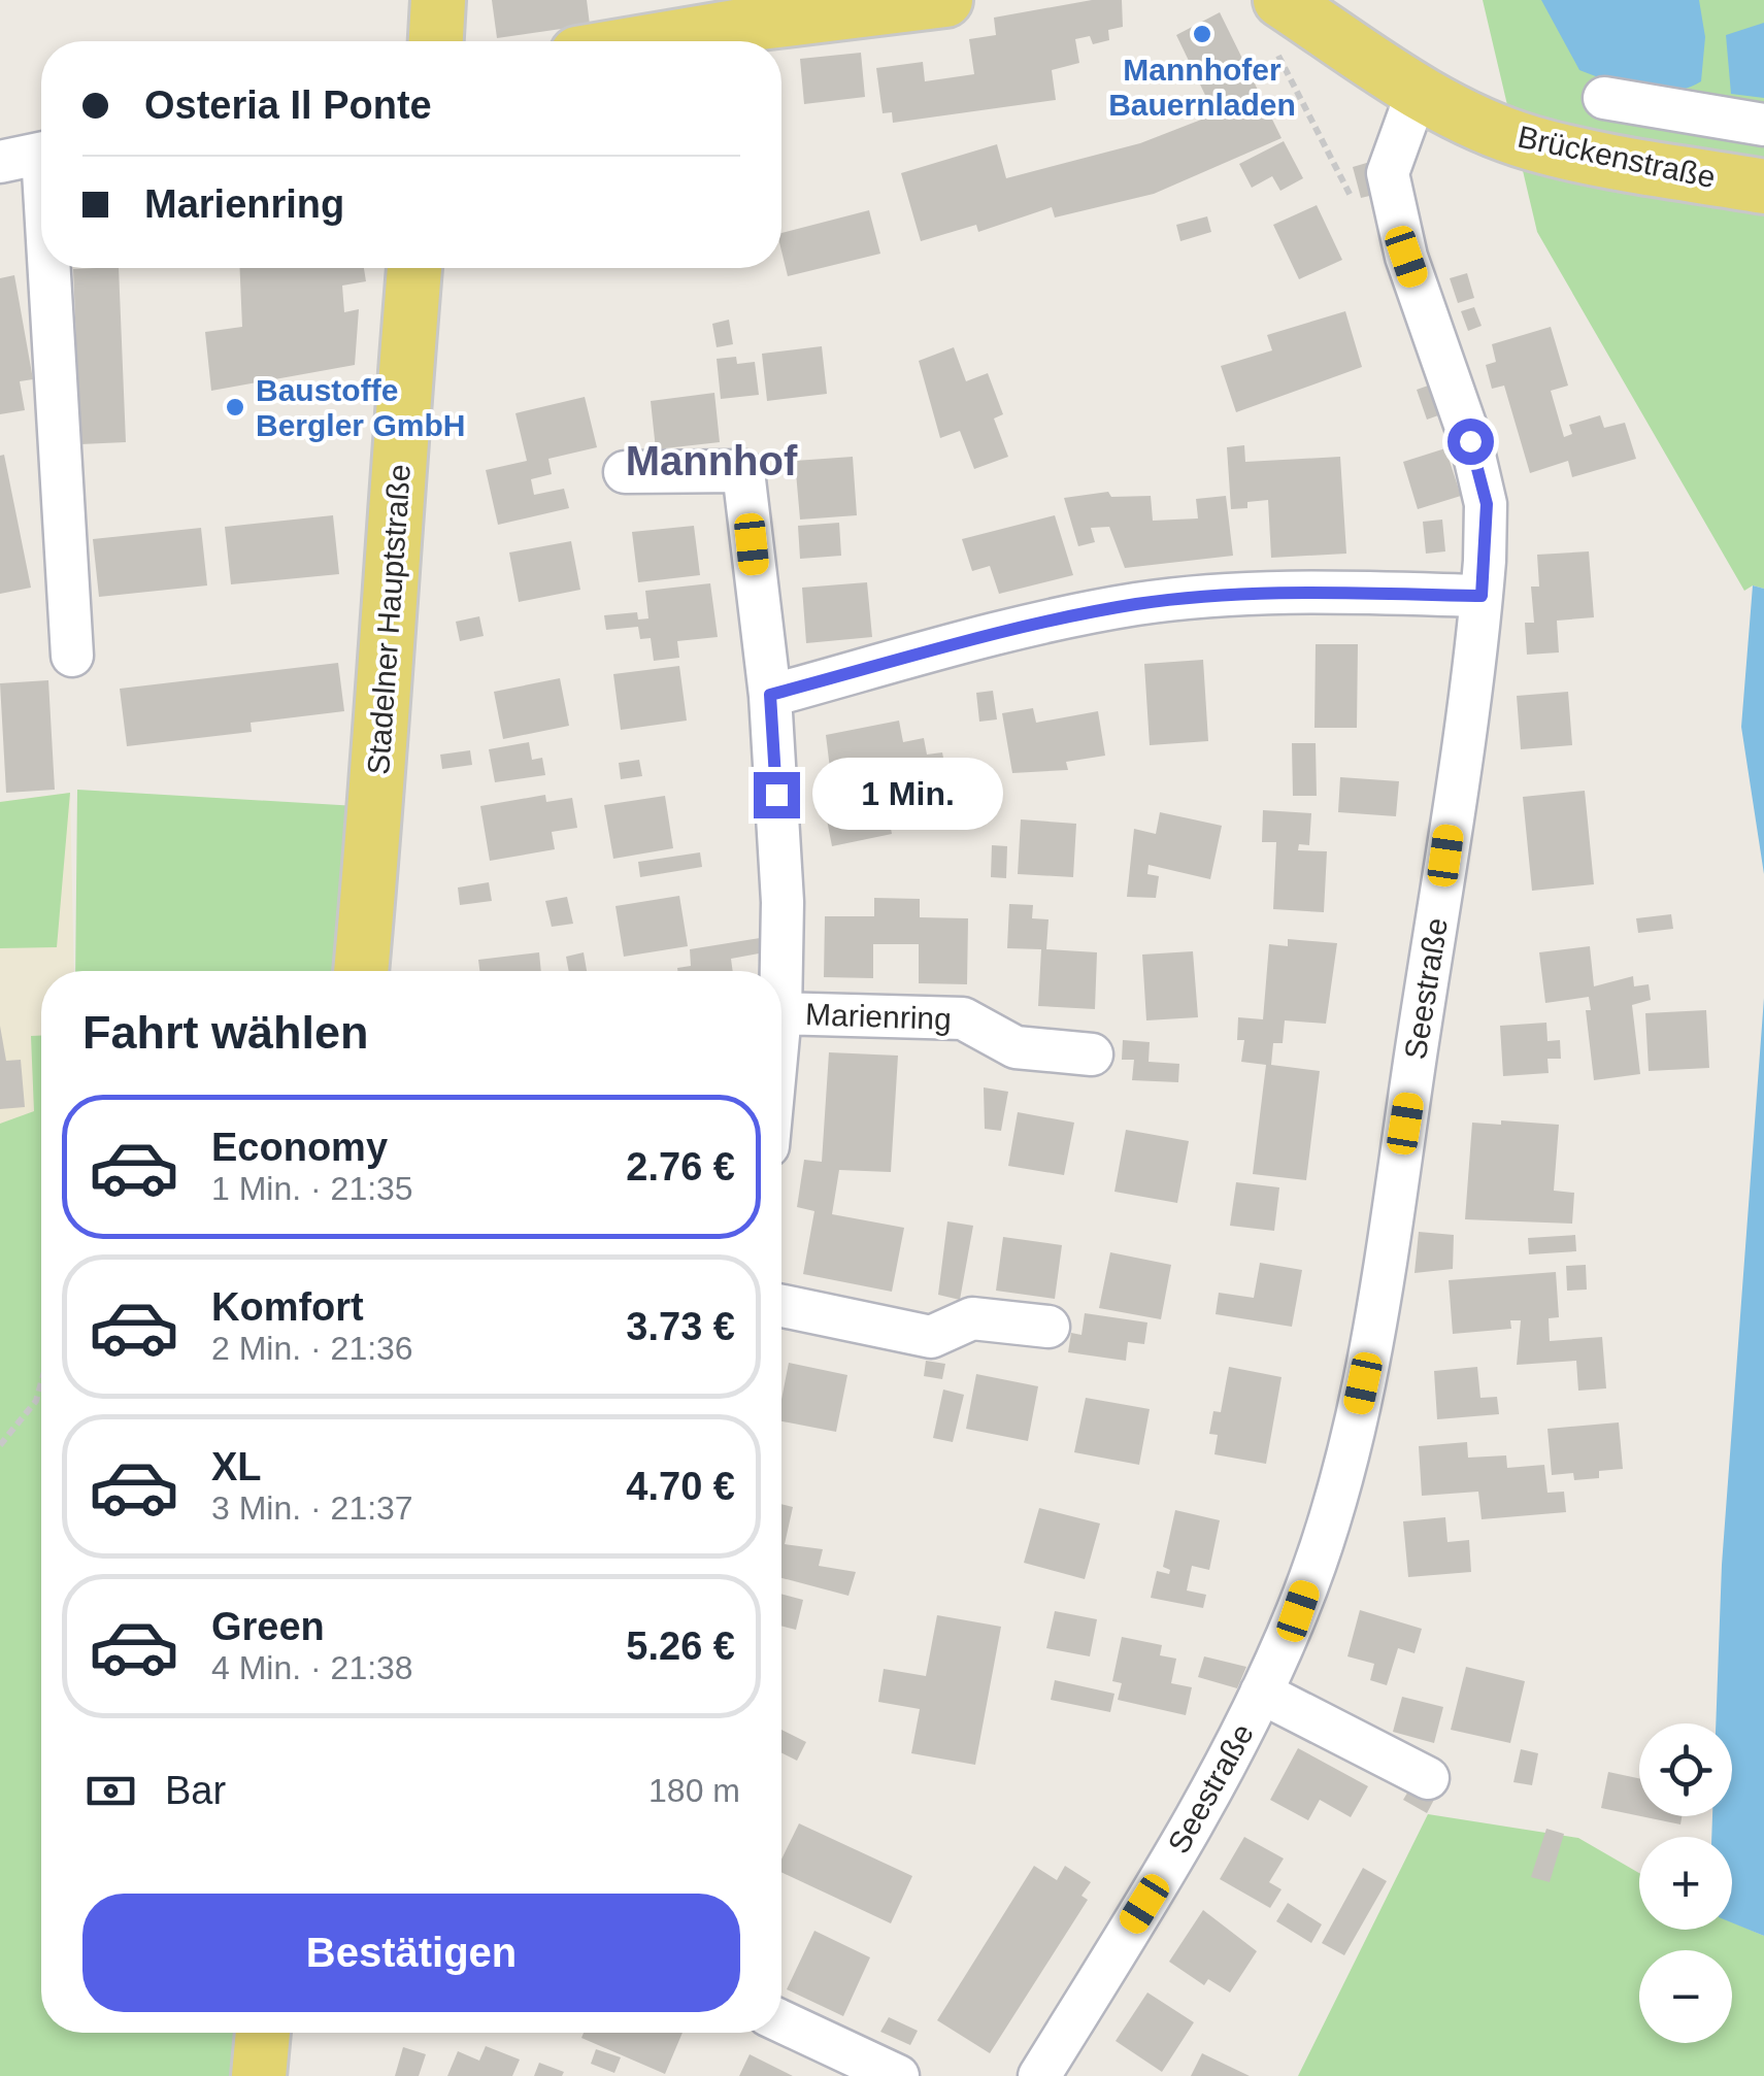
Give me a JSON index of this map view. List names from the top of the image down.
{
  "streets": {
    "main road": ["Brückenstraße", "Stadelner Hauptstraße"],
    "street": ["Seestraße", "Marienring"]
  },
  "crossings": [
    ["Brückenstraße", "Seestraße"]
  ],
  "districts": ["Mannhof"],
  "places": ["Mannhofer Bauernladen", "Baustoffe Bergler GmbH"],
  "page": {
    "banner": ["Osteria Il Ponte", "Marienring"],
    "bubble": "1 Min.",
    "heading": "Fahrt wählen",
    "list": [
      {
        "name": "Economy",
        "note": "1 Min. · 21:35",
        "value": "2.76 €"
      },
      {
        "name": "Komfort",
        "note": "2 Min. · 21:36",
        "value": "3.73 €"
      },
      {
        "name": "XL",
        "note": "3 Min. · 21:37",
        "value": "4.70 €"
      },
      {
        "name": "Green",
        "note": "4 Min. · 21:38",
        "value": "5.26 €"
      }
    ],
    "map_buttons": ["+", "−"],
    "pay": ["Bar", "180 m"],
    "buttons": "Bestätigen"
  }
}
